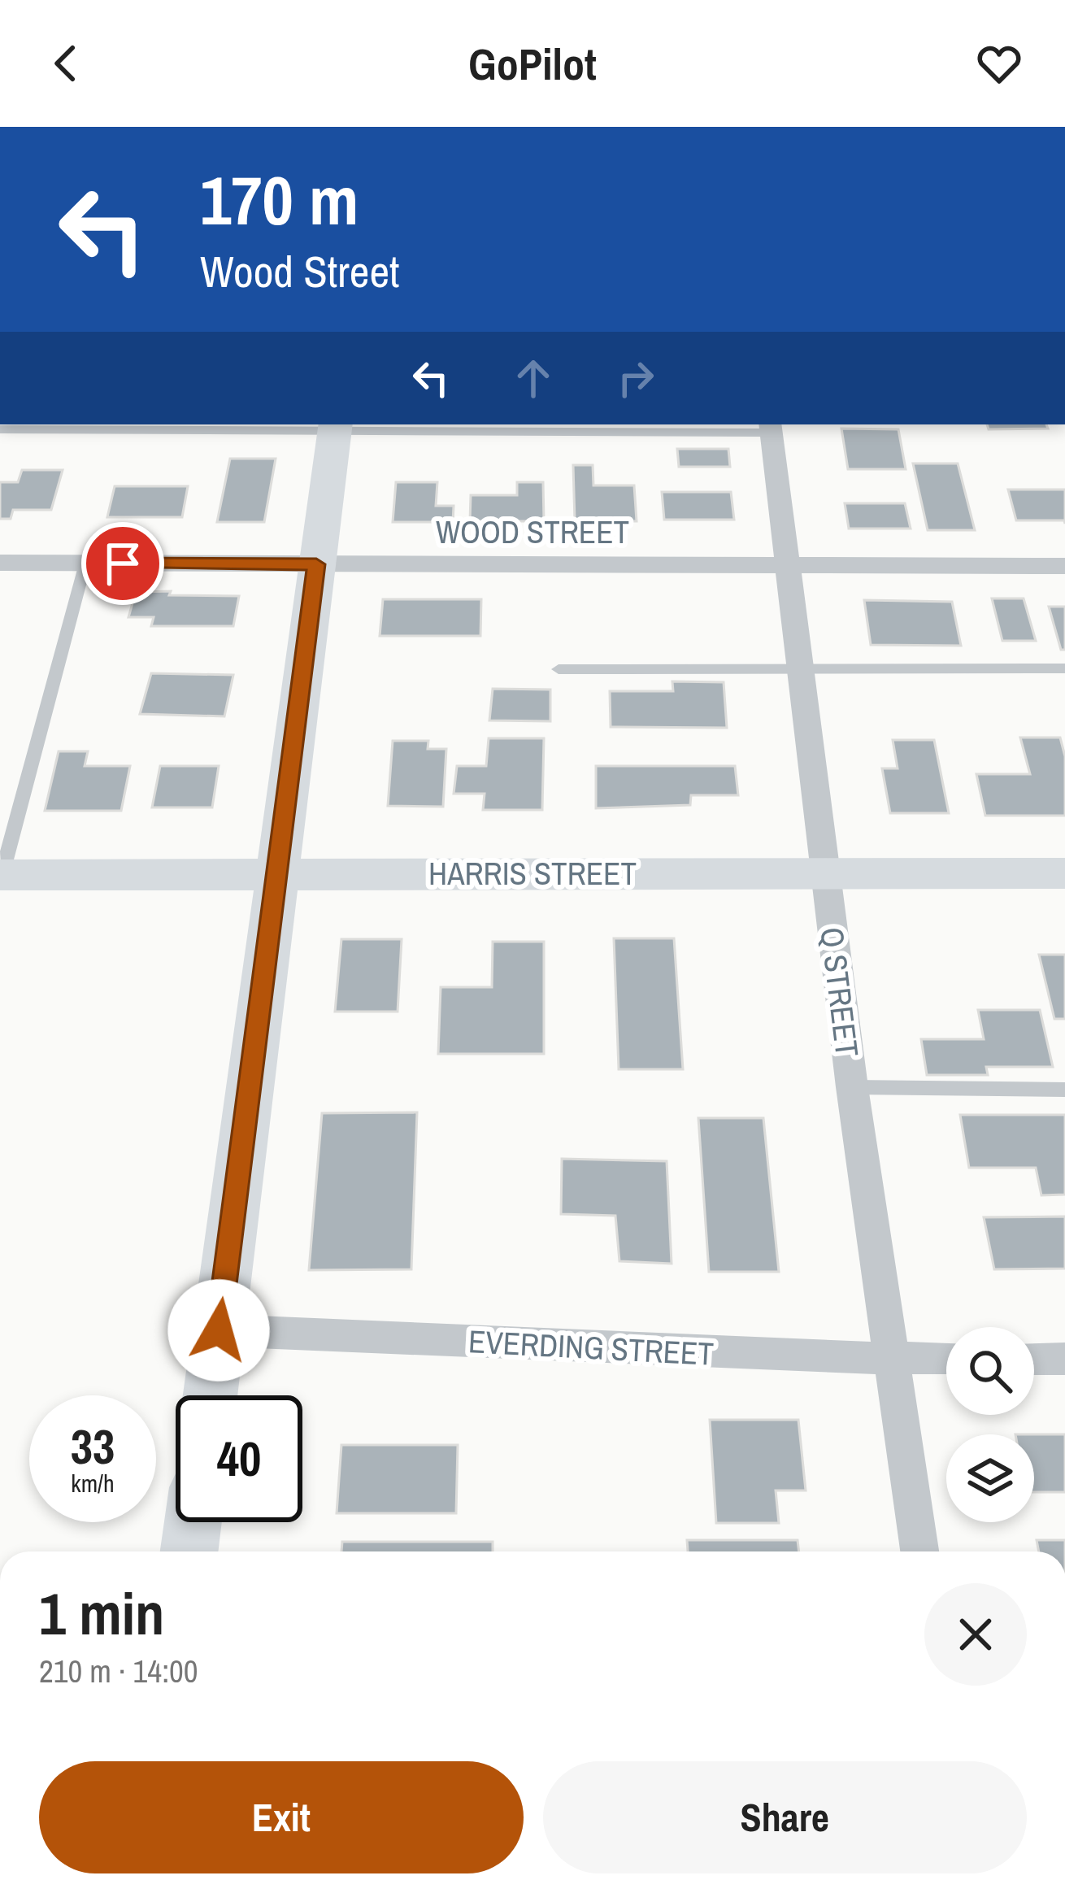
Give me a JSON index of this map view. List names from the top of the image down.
{
  "streets": {
    "main road": ["HARRIS STREET"],
    "street": ["WOOD STREET", "Q STREET", "EVERDING STREET"]
  },
  "crossings": [
    ["WOOD STREET", "Q STREET"],
    ["HARRIS STREET", "Q STREET"],
    ["Q STREET", "EVERDING STREET"]
  ],
  "page": {
    "header": "GoPilot",
    "turn": ["170 m", "Wood Street"],
    "speed": "33 km/h",
    "limit": "40",
    "heading": ["1 min", "210 m · 14:00"],
    "buttons": ["Exit", "Share"]
  }
}
